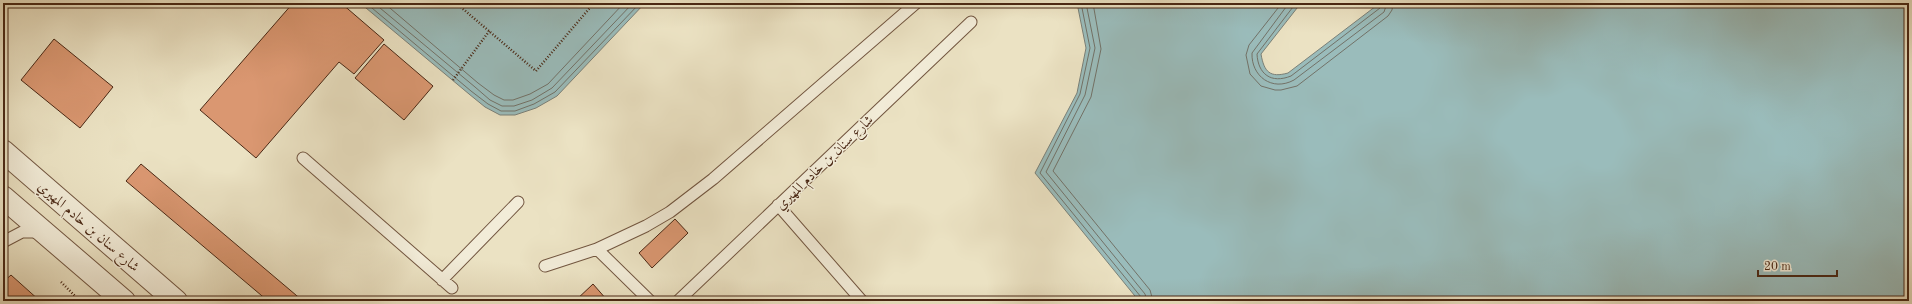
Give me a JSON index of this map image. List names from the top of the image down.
{
  "streets": {
    "street": ["شارع سنان بن خادم المهيري"]
  },
  "scale_bar": "20 m"
}
